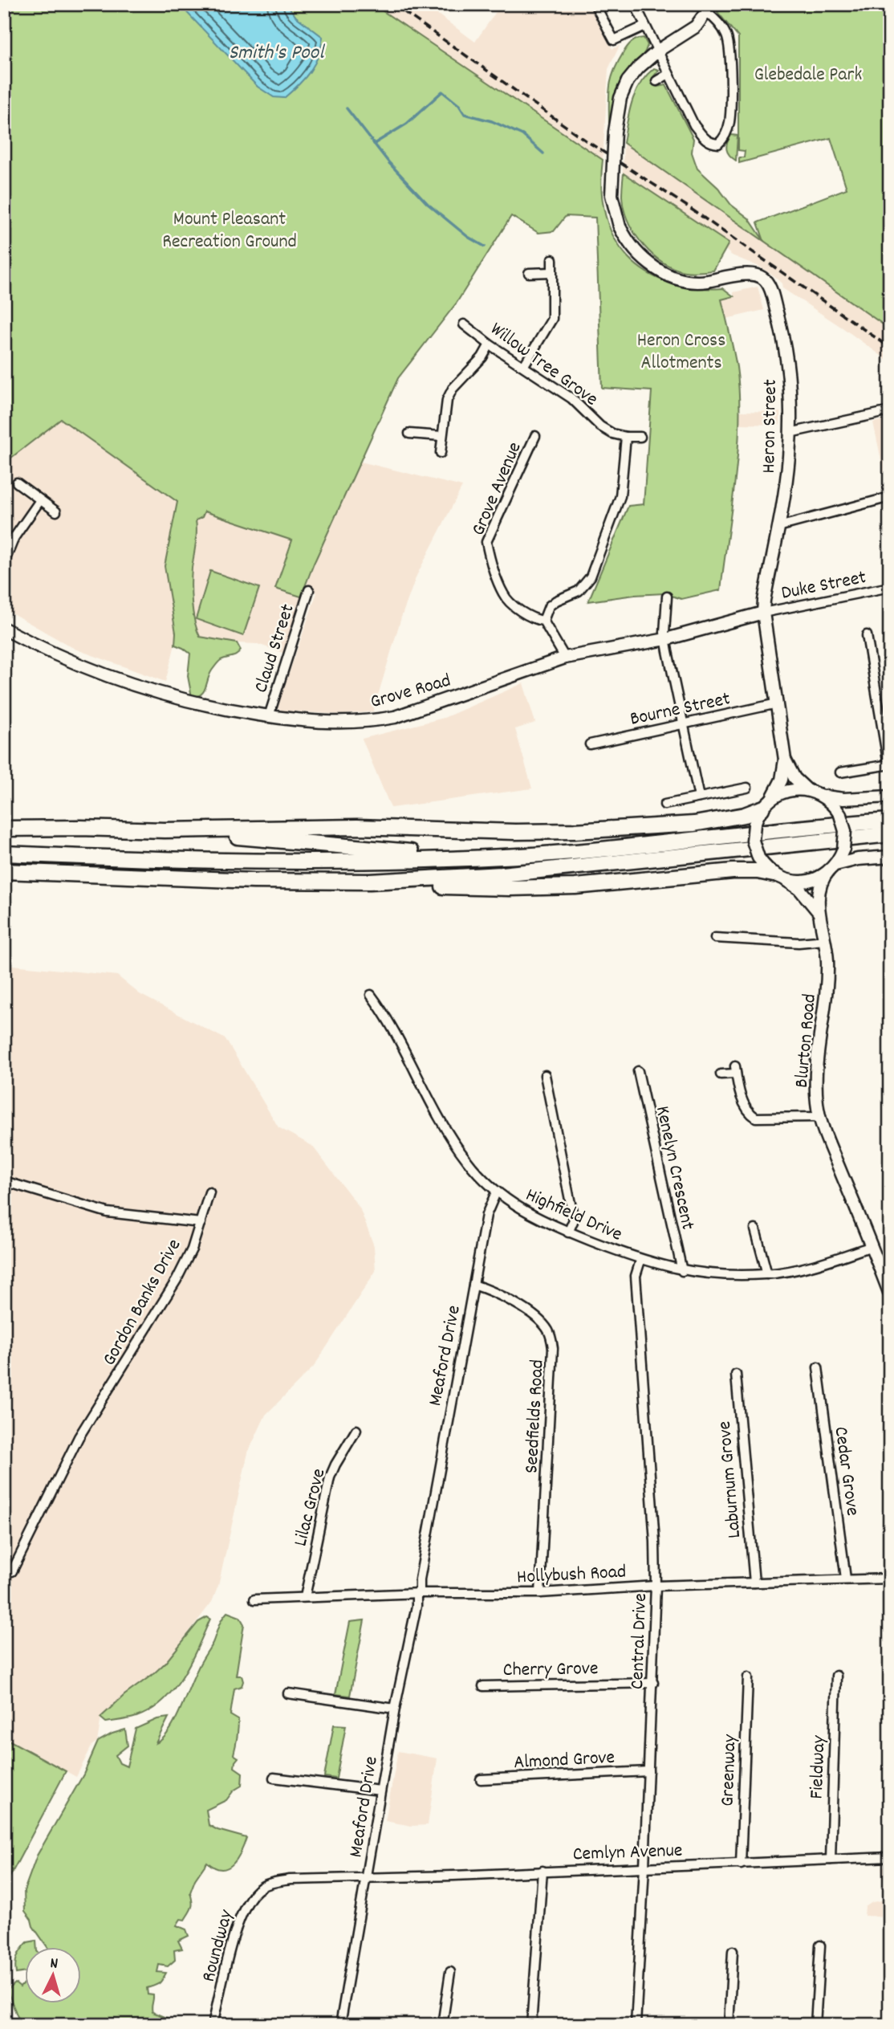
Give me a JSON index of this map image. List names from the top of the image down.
{
  "streets": {
    "street": [
      "Willow Tree Grove",
      "Heron Street",
      "Grove Avenue",
      "Duke Street",
      "Claud Street",
      "Grove Road",
      "Bourne Street",
      "Blurton Road",
      "Kenelyn Crescent",
      "Highfield Drive",
      "Gordon Banks Drive",
      "Meaford Drive",
      "Seedfields Road",
      "Cedar Grove",
      "Laburnum Grove",
      "Lilac Grove",
      "Hollybush Road",
      "Central Drive",
      "Cherry Grove",
      "Almond Grove",
      "Fieldway",
      "Greenway",
      "Cemlyn Avenue",
      "Roundway"
    ]
  },
  "crossings": [
    ["Heron Street", "Duke Street"],
    ["Heron Street", "Grove Road"],
    ["Duke Street", "Grove Road"],
    ["Claud Street", "Grove Road"],
    ["Blurton Road", "Highfield Drive"],
    ["Kenelyn Crescent", "Highfield Drive"],
    ["Highfield Drive", "Meaford Drive"],
    ["Highfield Drive", "Central Drive"],
    ["Meaford Drive", "Seedfields Road"],
    ["Meaford Drive", "Hollybush Road"],
    ["Meaford Drive", "Cemlyn Avenue"],
    ["Meaford Drive", "Roundway"],
    ["Seedfields Road", "Hollybush Road"],
    ["Cedar Grove", "Hollybush Road"],
    ["Laburnum Grove", "Hollybush Road"],
    ["Lilac Grove", "Hollybush Road"],
    ["Hollybush Road", "Central Drive"],
    ["Central Drive", "Cherry Grove"],
    ["Central Drive", "Almond Grove"],
    ["Central Drive", "Cemlyn Avenue"],
    ["Fieldway", "Cemlyn Avenue"],
    ["Greenway", "Cemlyn Avenue"],
    ["Cemlyn Avenue", "Roundway"]
  ],
  "water": ["Smith's Pool"],
  "parks": ["Glebedale Park", "Mount Pleasant Recreation Ground", "Heron Cross Allotments"],
  "north": "top"
}
